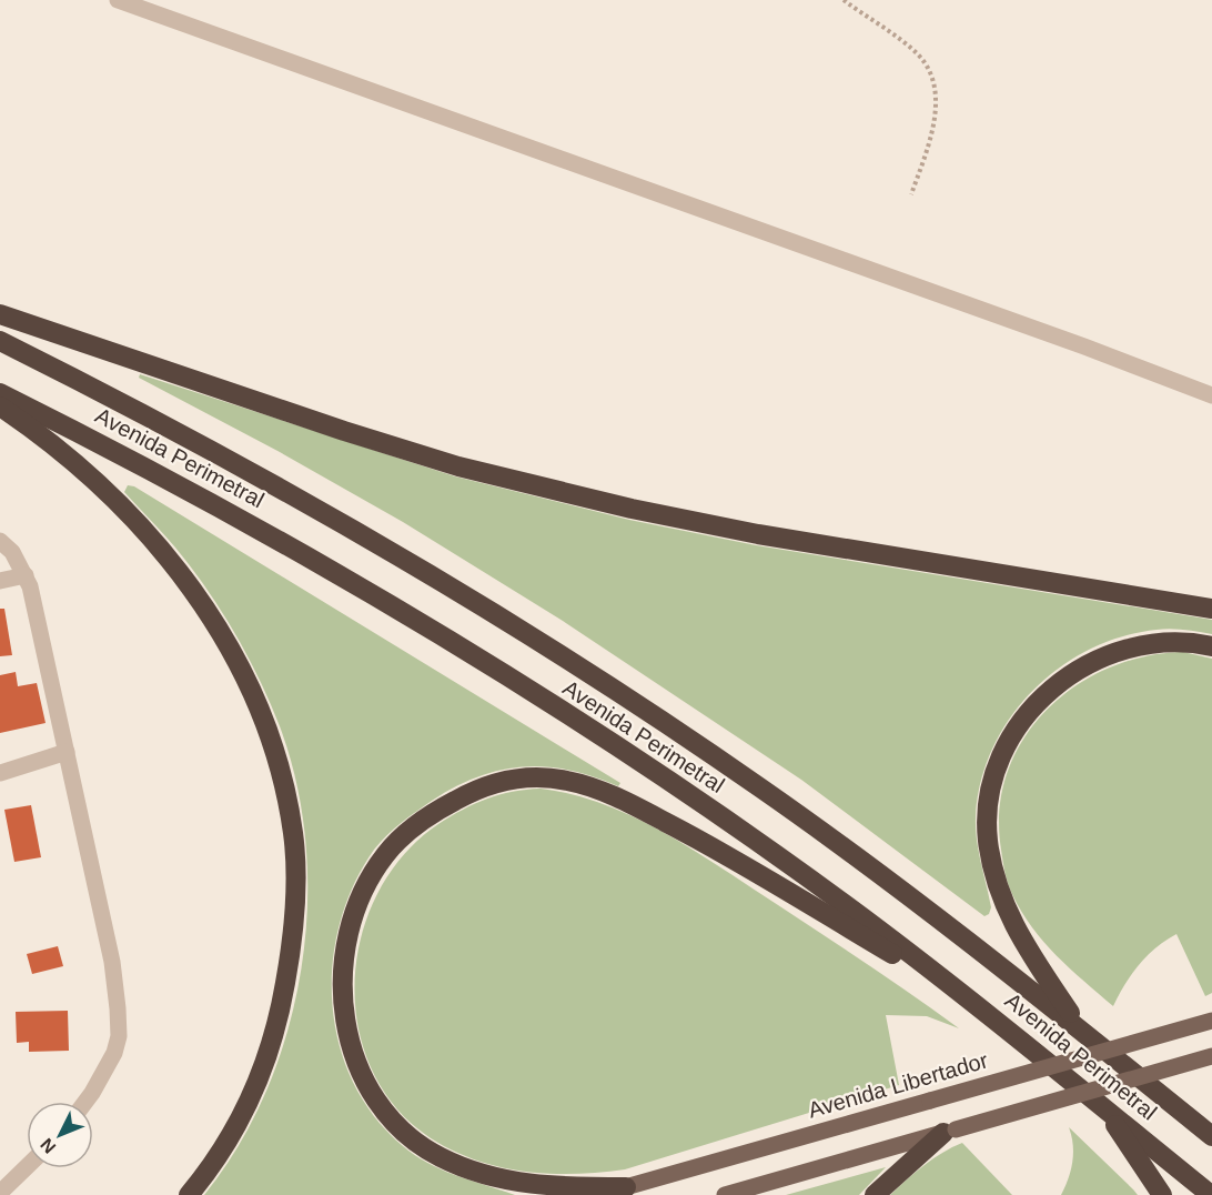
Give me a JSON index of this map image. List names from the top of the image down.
{
  "streets": {
    "highway": ["Avenida Perimetral"],
    "main road": ["Avenida Libertador"]
  },
  "north": "bottom left"
}
